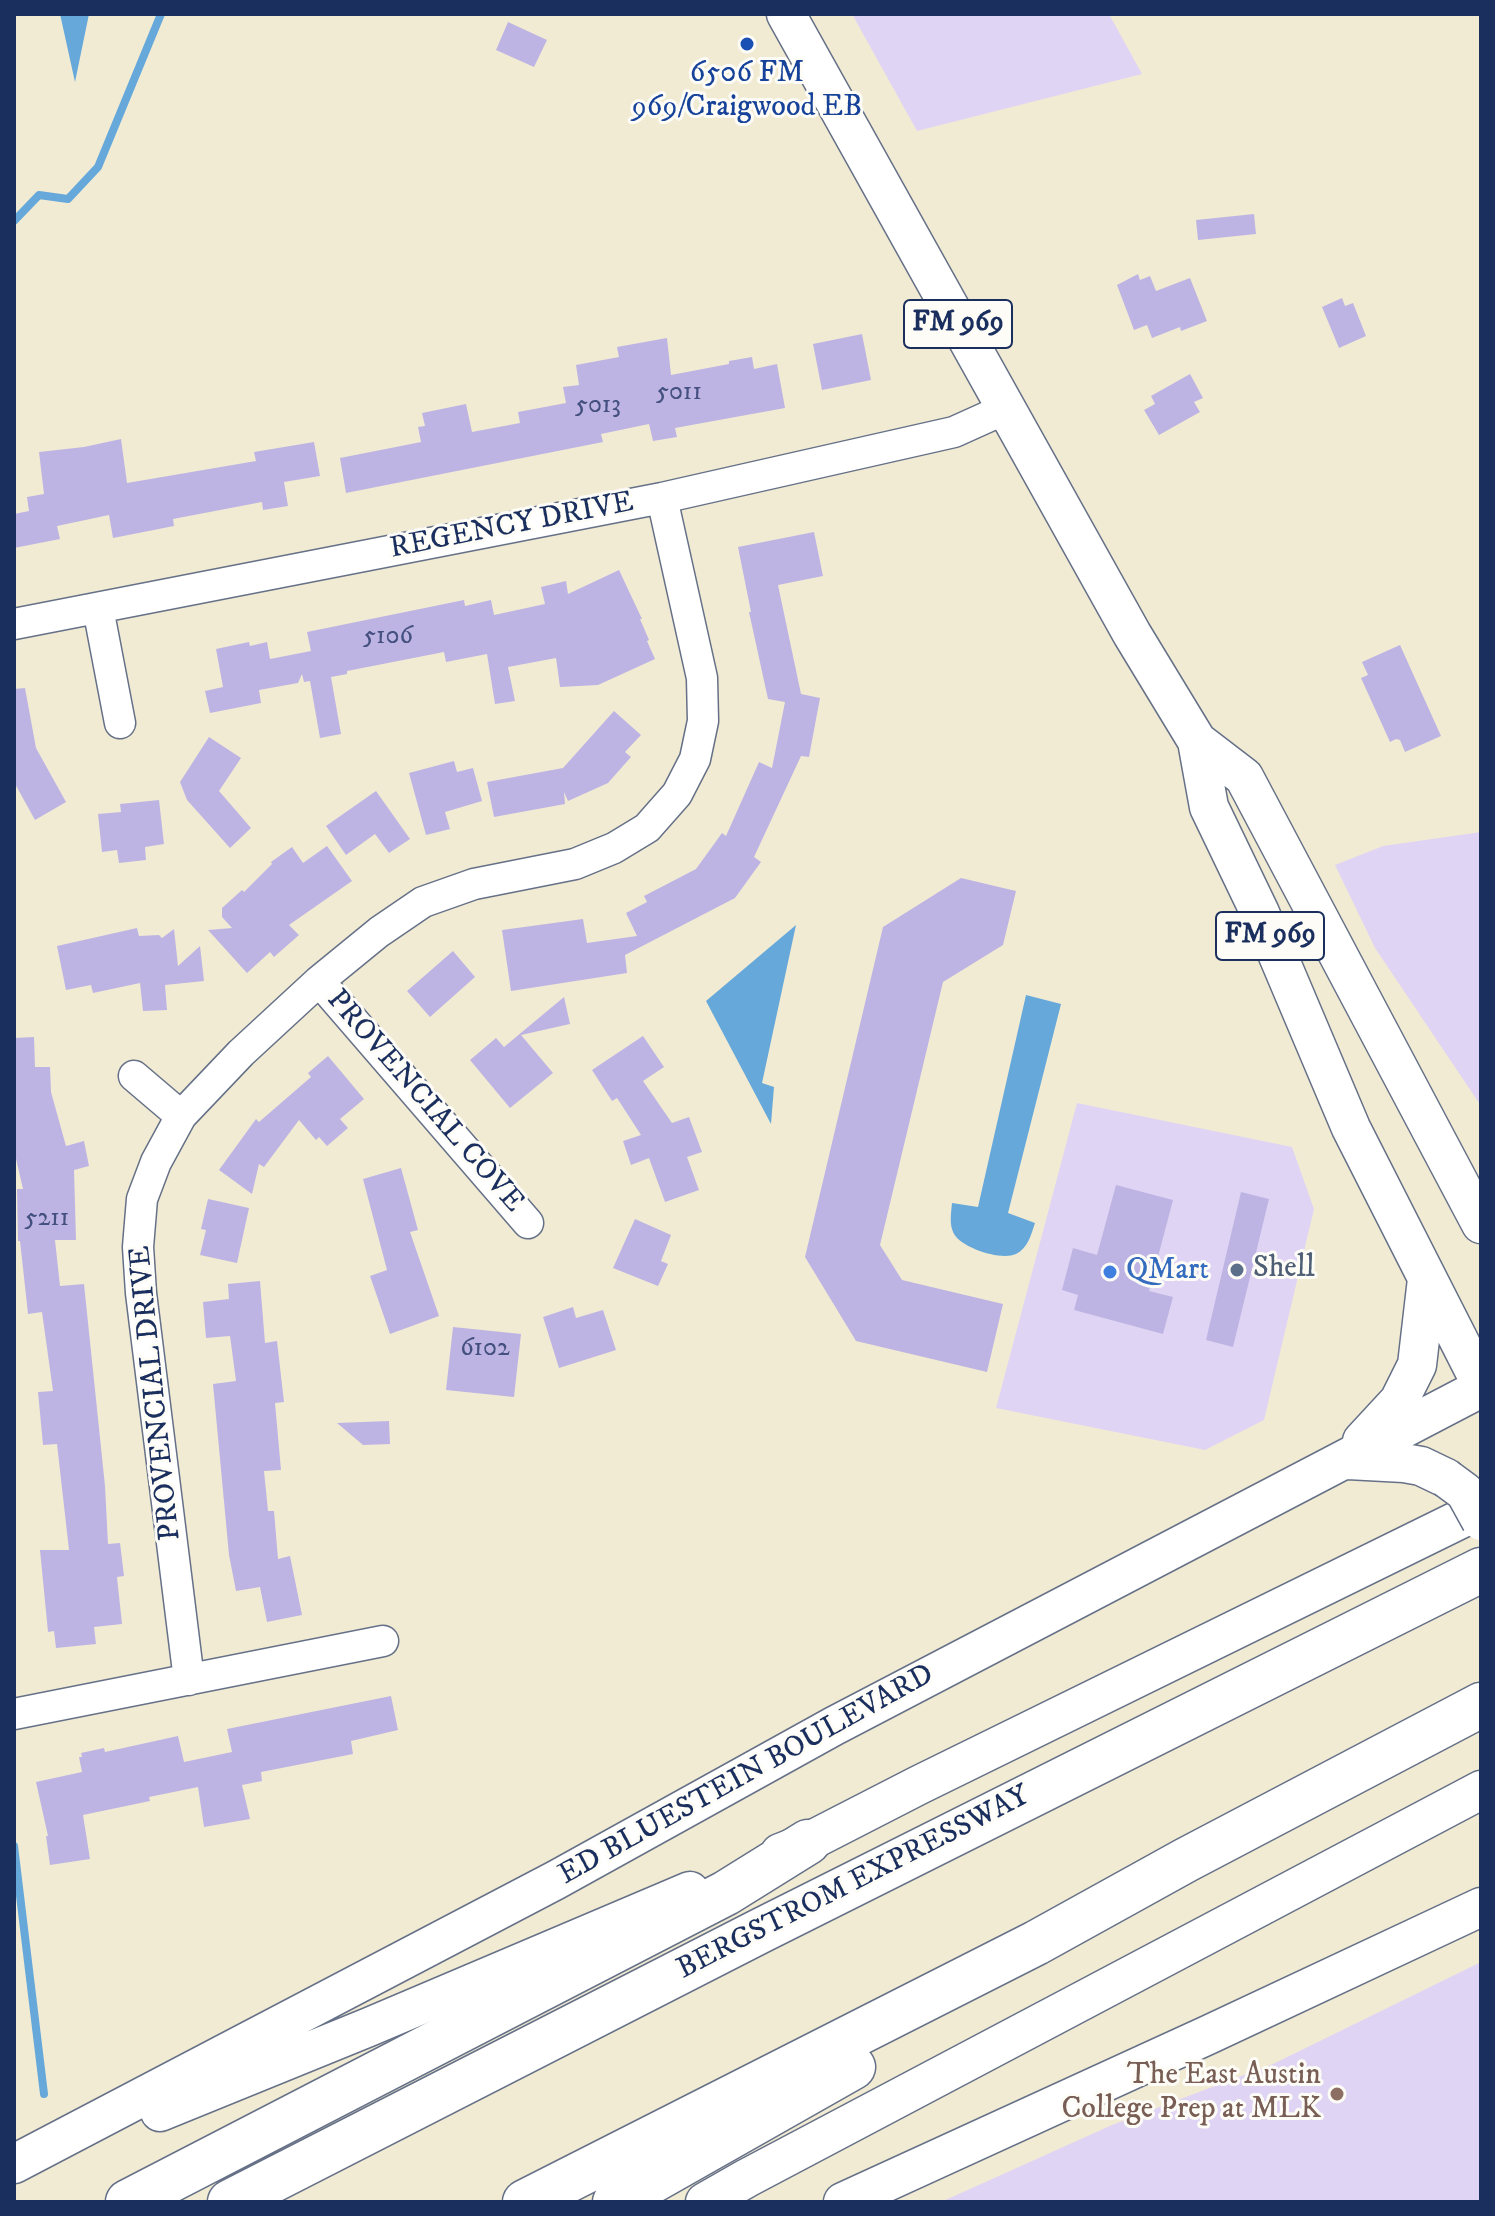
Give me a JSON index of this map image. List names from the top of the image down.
{
  "streets": {
    "highway": ["BERGSTROM EXPRESSWAY"],
    "main road": ["FM 969", "ED BLUESTEIN BOULEVARD"],
    "street": ["REGENCY DRIVE", "PROVENCIAL COVE", "PROVENCIAL DRIVE"]
  },
  "crossings": [
    ["FM 969", "REGENCY DRIVE"],
    ["FM 969", "ED BLUESTEIN BOULEVARD"],
    ["REGENCY DRIVE", "PROVENCIAL DRIVE"],
    ["PROVENCIAL COVE", "PROVENCIAL DRIVE"]
  ],
  "places": [
    "6506 FM 969/Craigwood EB",
    "Shell",
    "QMart",
    "The East Austin College Prep at MLK"
  ],
  "house_numbers": [
    "5011",
    "5013",
    "5106",
    "5211",
    "6102"
  ]
}
